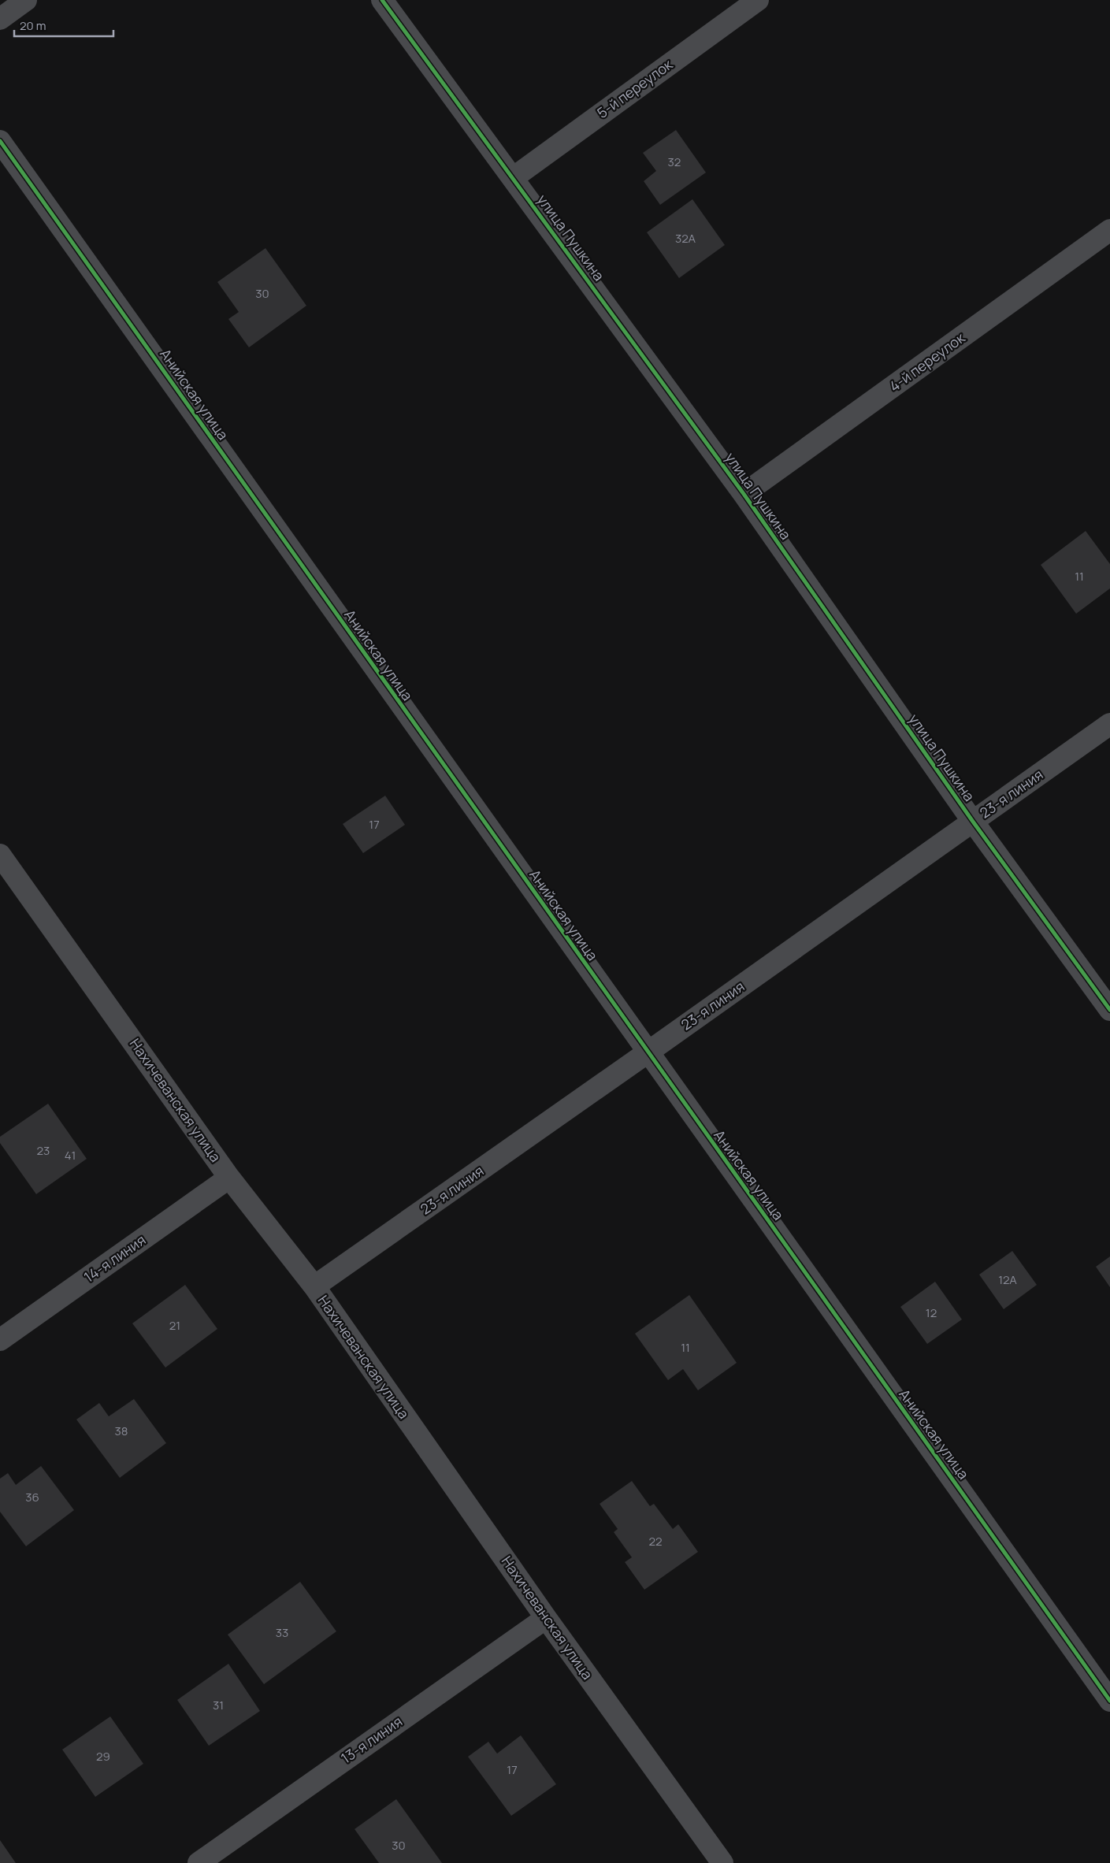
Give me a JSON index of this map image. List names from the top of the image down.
{
  "streets": {
    "street": [
      "5-й переулок",
      "улица Пушкина",
      "4-й переулок",
      "Анийская улица",
      "23-я линия",
      "Нахичеванская улица",
      "14-я линия",
      "13-я линия"
    ]
  },
  "crossings": [
    ["5-й переулок", "улица Пушкина"],
    ["улица Пушкина", "4-й переулок"],
    ["улица Пушкина", "23-я линия"],
    ["Анийская улица", "23-я линия"],
    ["23-я линия", "Нахичеванская улица"],
    ["Нахичеванская улица", "14-я линия"],
    ["Нахичеванская улица", "13-я линия"]
  ],
  "house_numbers": [
    "32",
    "32А",
    "30",
    "11",
    "17",
    "23",
    "41",
    "12А",
    "12",
    "21",
    "11",
    "38",
    "36",
    "22",
    "33",
    "31",
    "29",
    "17",
    "30"
  ],
  "scale_bar": "20 m"
}
